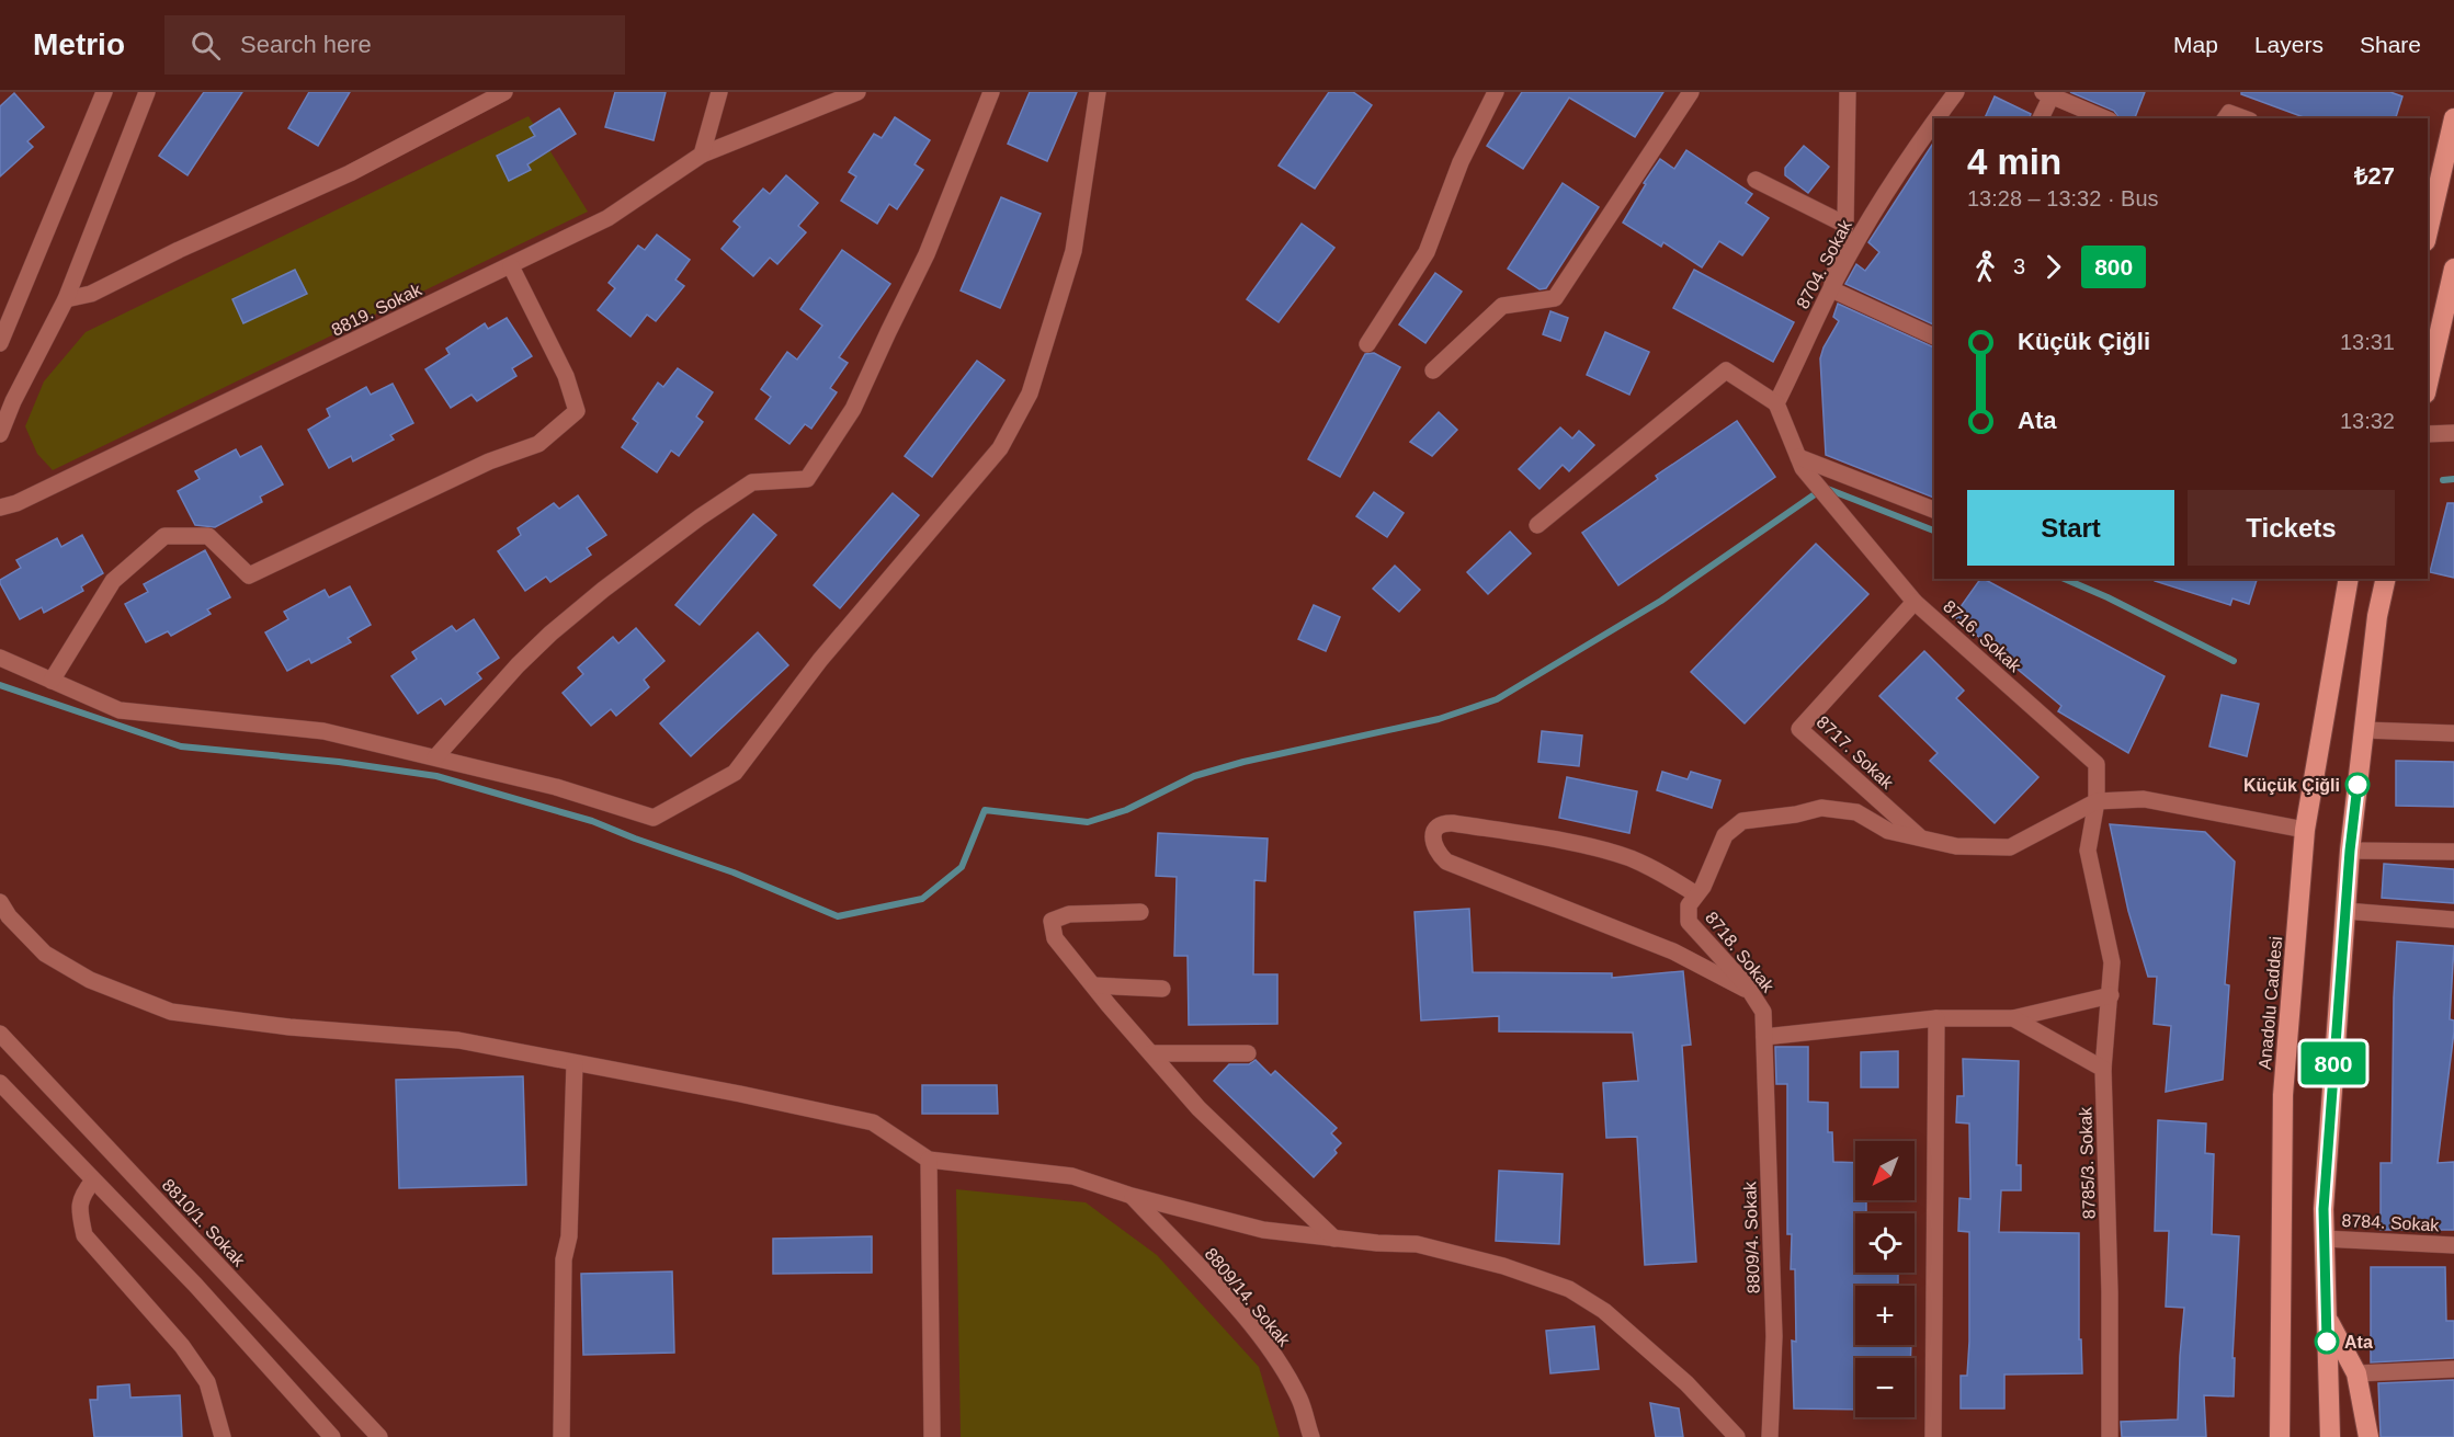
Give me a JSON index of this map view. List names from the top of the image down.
{
  "streets": {
    "highway": ["Anadolu Caddesi"],
    "street": [
      "8704. Sokak",
      "8819. Sokak",
      "8716. Sokak",
      "8717. Sokak",
      "8718. Sokak",
      "8785/3. Sokak",
      "8810/1. Sokak",
      "8784. Sokak",
      "8809/4. Sokak",
      "8809/14. Sokak"
    ]
  },
  "crossings": [
    ["8716. Sokak", "8717. Sokak"],
    ["8716. Sokak", "8718. Sokak"],
    ["8716. Sokak", "8785/3. Sokak"],
    ["8717. Sokak", "8718. Sokak"],
    ["8718. Sokak", "Anadolu Caddesi"],
    ["8718. Sokak", "8809/4. Sokak"]
  ],
  "places": ["Küçük Çiğli", "Ata"],
  "lines": ["bus line 800"],
  "north": "bottom left",
  "page": {
    "header": "Metrio",
    "search": "Search here",
    "nav": ["Map", "Layers", "Share"],
    "on_map": "800",
    "heading": ["4 min", "13:28 – 13:32 · Bus", "₺27"],
    "legs": ["3", "800"],
    "list": [
      {
        "name": "Küçük Çiğli",
        "value": "13:31"
      },
      {
        "name": "Ata",
        "value": "13:32"
      }
    ],
    "buttons": ["Start", "Tickets"],
    "map_buttons": ["+", "−"]
  }
}
